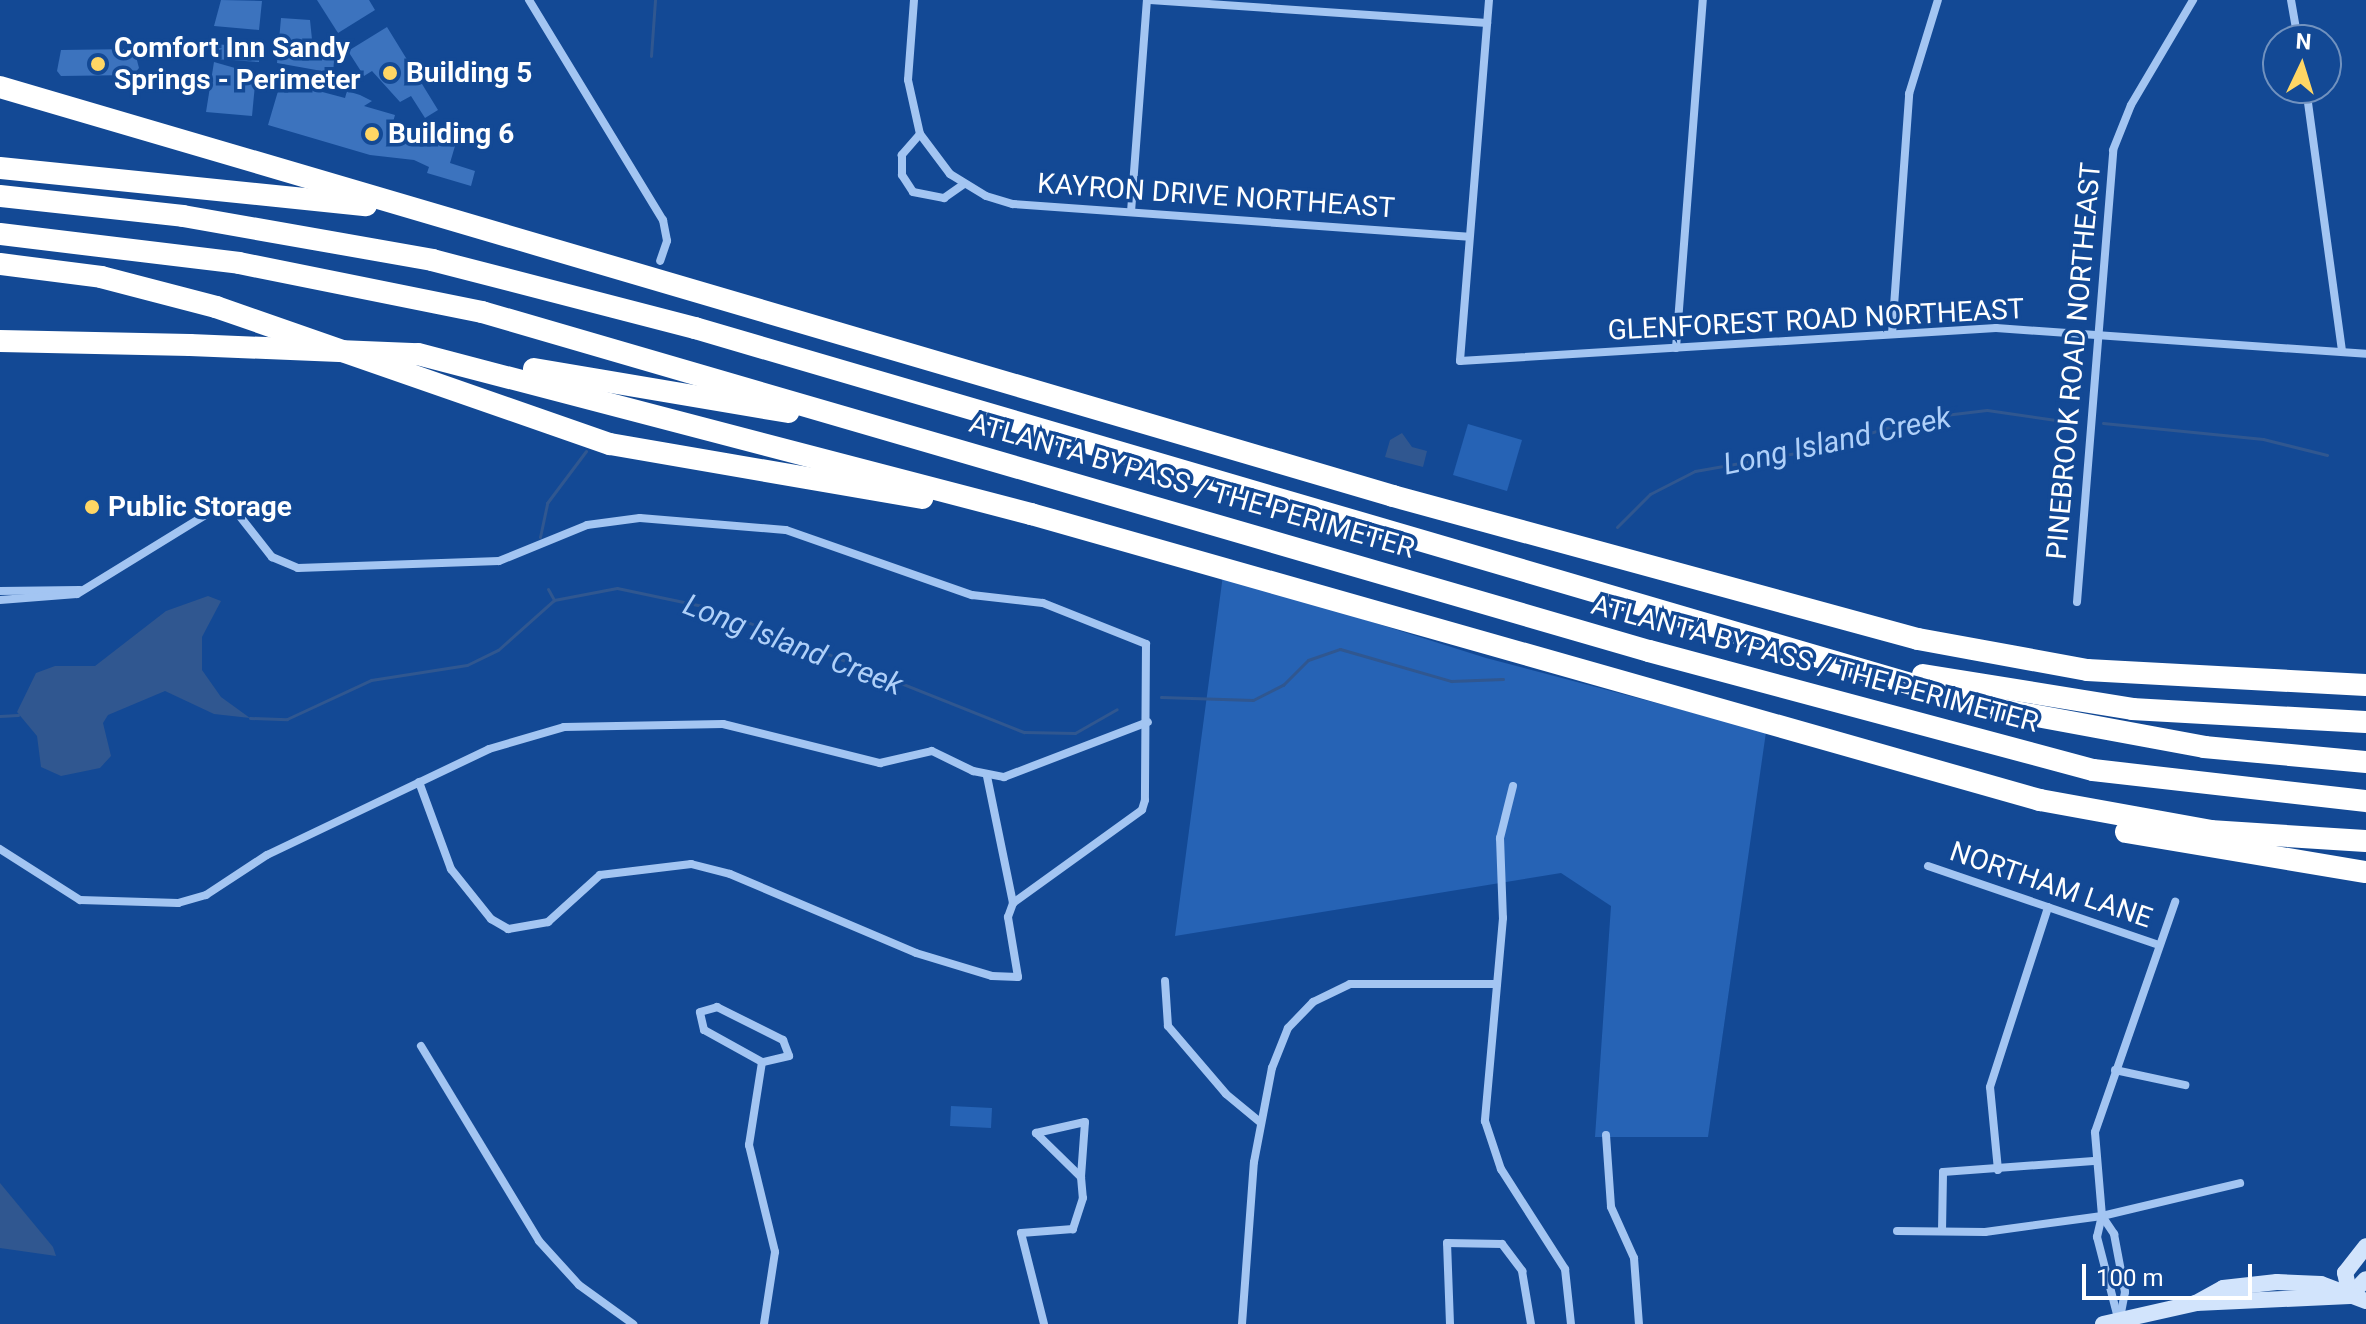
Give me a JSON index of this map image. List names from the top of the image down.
{
  "streets": {
    "highway": ["ATLANTA BYPASS / THE PERIMETER"],
    "street": [
      "KAYRON DRIVE NORTHEAST",
      "GLENFOREST ROAD NORTHEAST",
      "PINEBROOK ROAD NORTHEAST",
      "NORTHAM LANE"
    ]
  },
  "crossings": [
    ["KAYRON DRIVE NORTHEAST", "GLENFOREST ROAD NORTHEAST"],
    ["GLENFOREST ROAD NORTHEAST", "PINEBROOK ROAD NORTHEAST"]
  ],
  "water": ["Long Island Creek"],
  "places": [
    "Comfort Inn Sandy Springs - Perimeter",
    "Building 5",
    "Building 6",
    "Public Storage"
  ],
  "scale_bar": "100 m",
  "north": "top"
}
